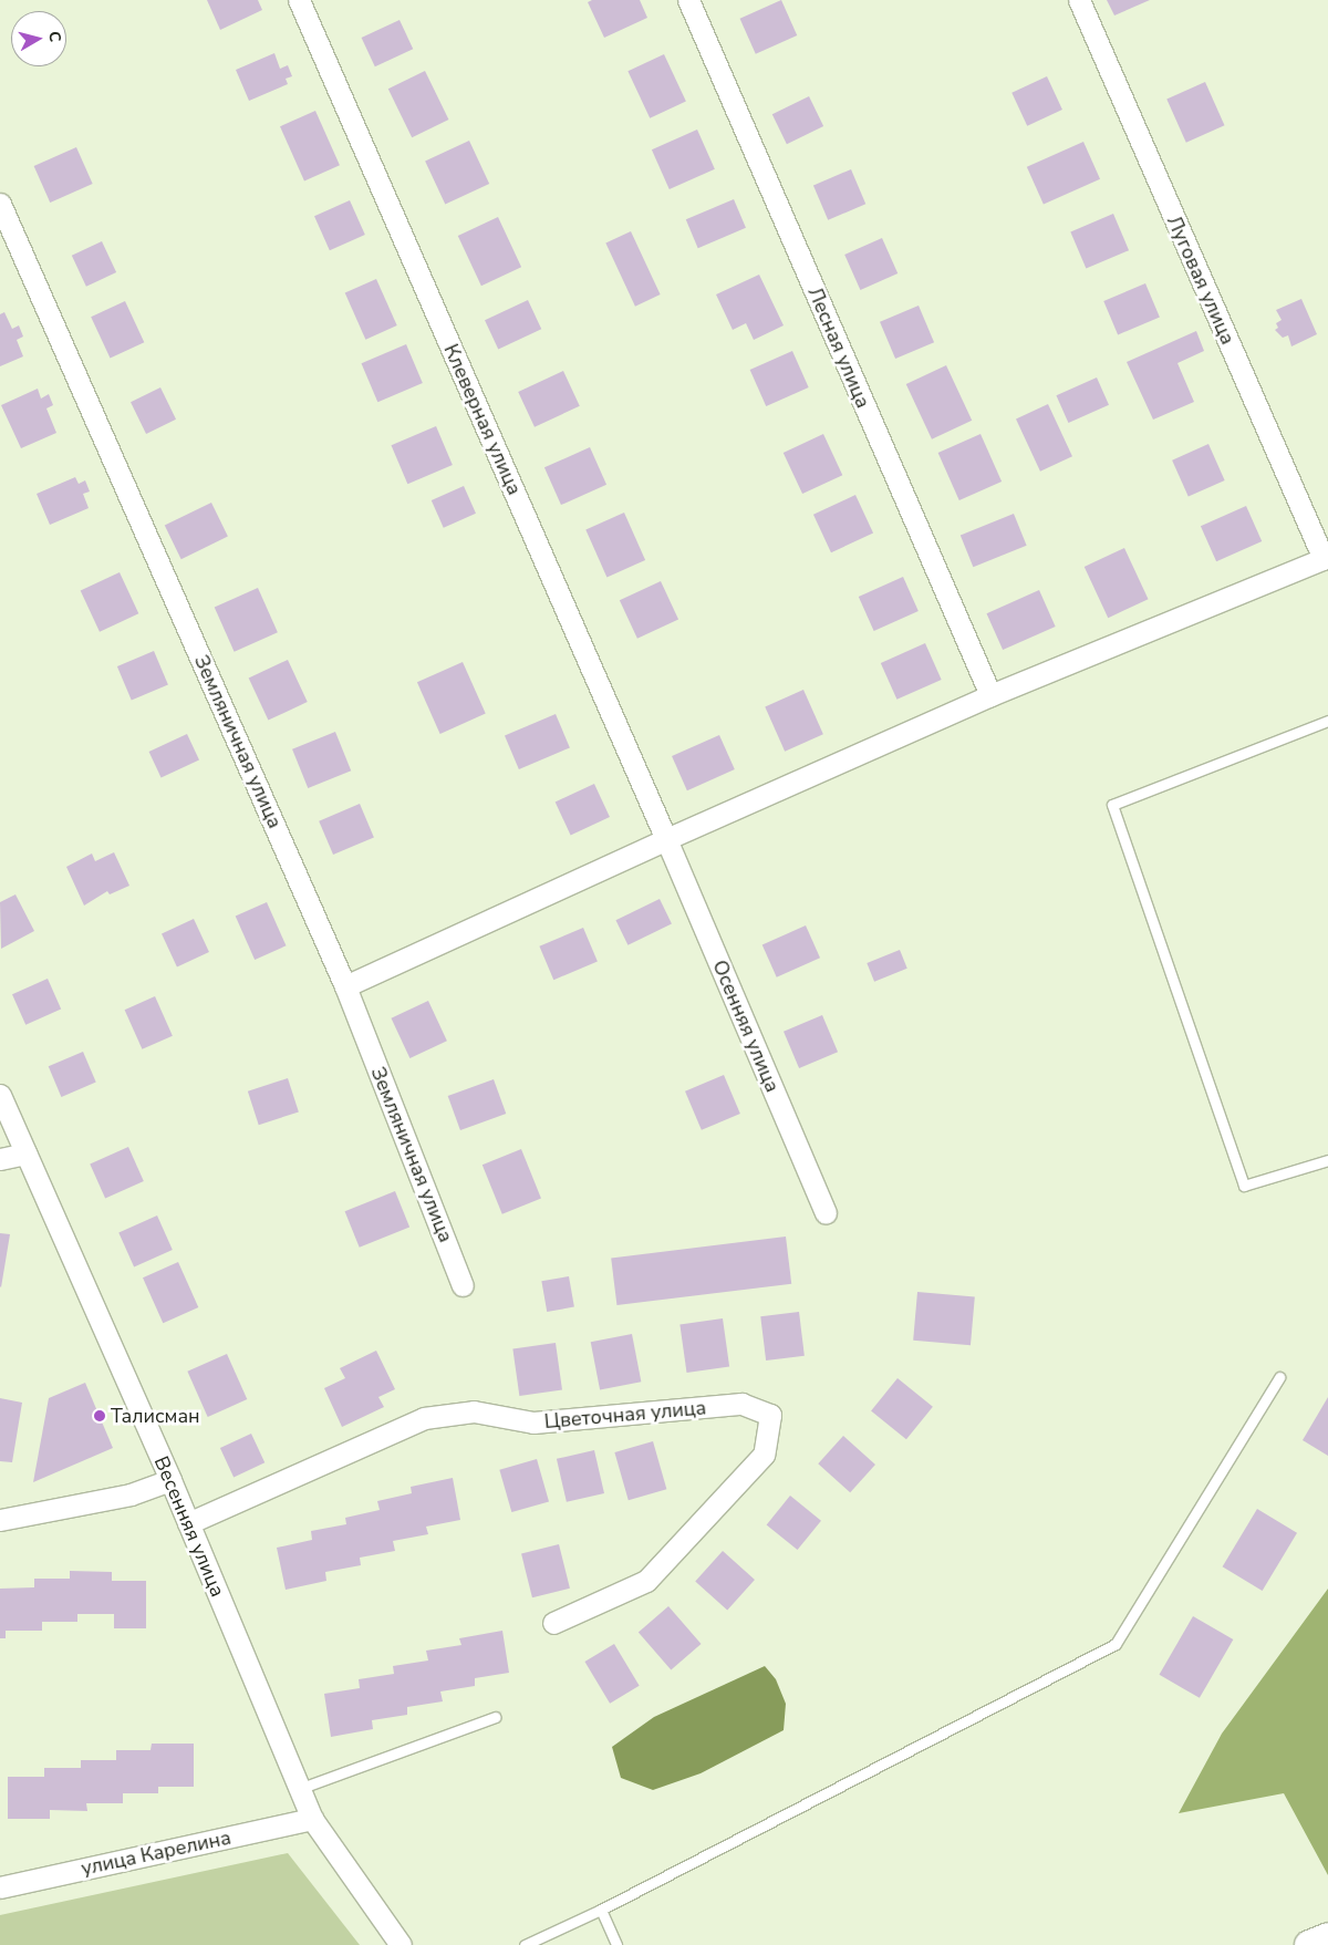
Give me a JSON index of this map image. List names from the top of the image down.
{
  "streets": {
    "street": [
      "Луговая улица",
      "Лесная улица",
      "Клеверная улица",
      "Земляничная улица",
      "Осенняя улица",
      "Цветочная улица",
      "Весенняя улица",
      "улица Карелина"
    ]
  },
  "crossings": [
    ["Клеверная улица", "Осенняя улица"],
    ["Цветочная улица", "Весенняя улица"],
    ["Весенняя улица", "улица Карелина"]
  ],
  "places": ["Талисман"],
  "north": "right"
}
